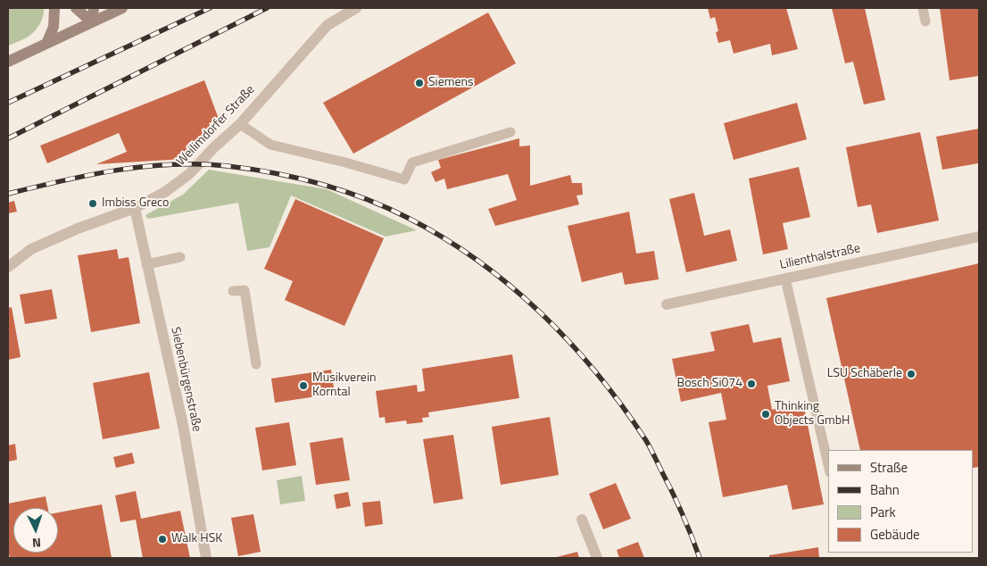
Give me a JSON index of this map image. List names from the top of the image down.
{
  "streets": {
    "street": ["Weilimdorfer Straße", "Lilienthalstraße", "Siebenbürgenstraße"]
  },
  "crossings": [
    ["Weilimdorfer Straße", "Siebenbürgenstraße"]
  ],
  "places": [
    "Siemens",
    "Imbiss Greco",
    "LSU Schäberle",
    "Bosch Si074",
    "Musikverein Korntal",
    "Thinking Objects GmbH",
    "Walk HSK"
  ],
  "legend": [
    "Straße",
    "Bahn",
    "Park",
    "Gebäude"
  ],
  "north": "bottom"
}
